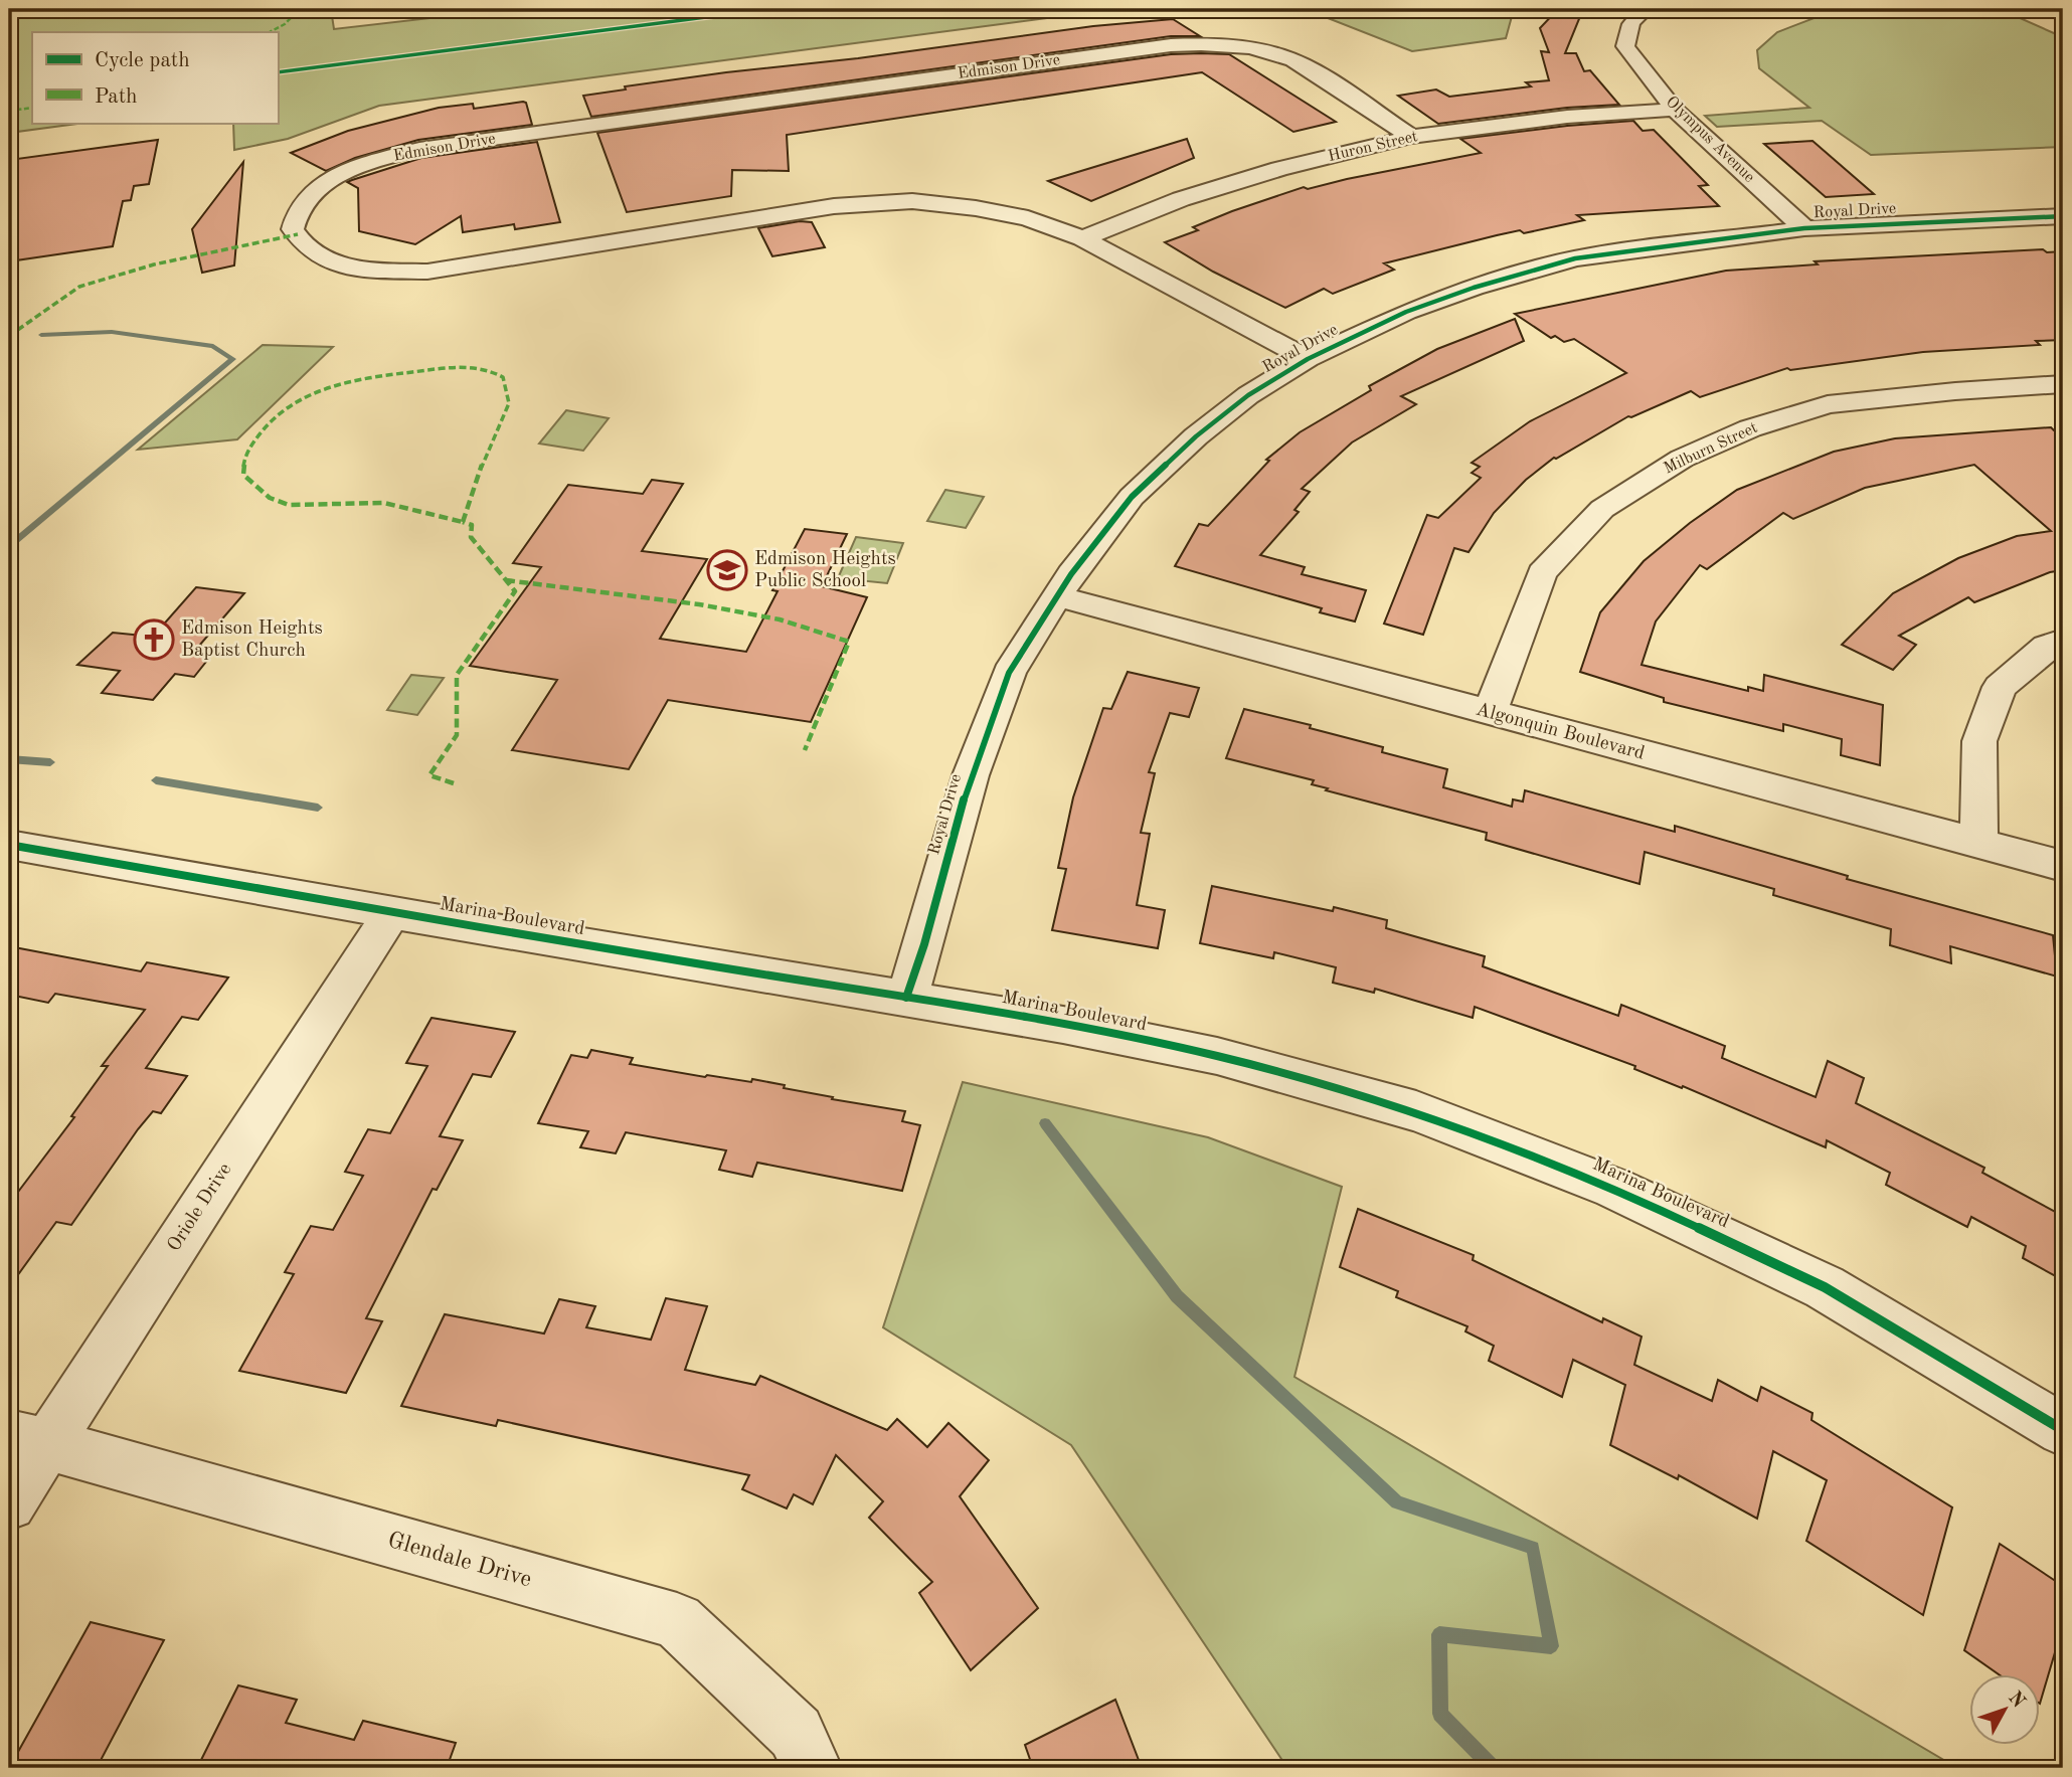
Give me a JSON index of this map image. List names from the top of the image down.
{
  "streets": {
    "street": [
      "Edmison Drive",
      "Olympus Avenue",
      "Huron Street",
      "Royal Drive",
      "Milburn Street",
      "Algonquin Boulevard",
      "Marina Boulevard",
      "Oriole Drive",
      "Glendale Drive"
    ]
  },
  "crossings": [
    ["Edmison Drive", "Huron Street"],
    ["Edmison Drive", "Royal Drive"],
    ["Olympus Avenue", "Huron Street"],
    ["Olympus Avenue", "Royal Drive"],
    ["Royal Drive", "Algonquin Boulevard"],
    ["Royal Drive", "Marina Boulevard"],
    ["Milburn Street", "Algonquin Boulevard"],
    ["Marina Boulevard", "Oriole Drive"],
    ["Oriole Drive", "Glendale Drive"]
  ],
  "places": {
    "school or university": ["Edmison Heights Public School"],
    "church": ["Edmison Heights Baptist Church"]
  },
  "legend": ["Cycle path", "Path"],
  "north": "top right"
}
